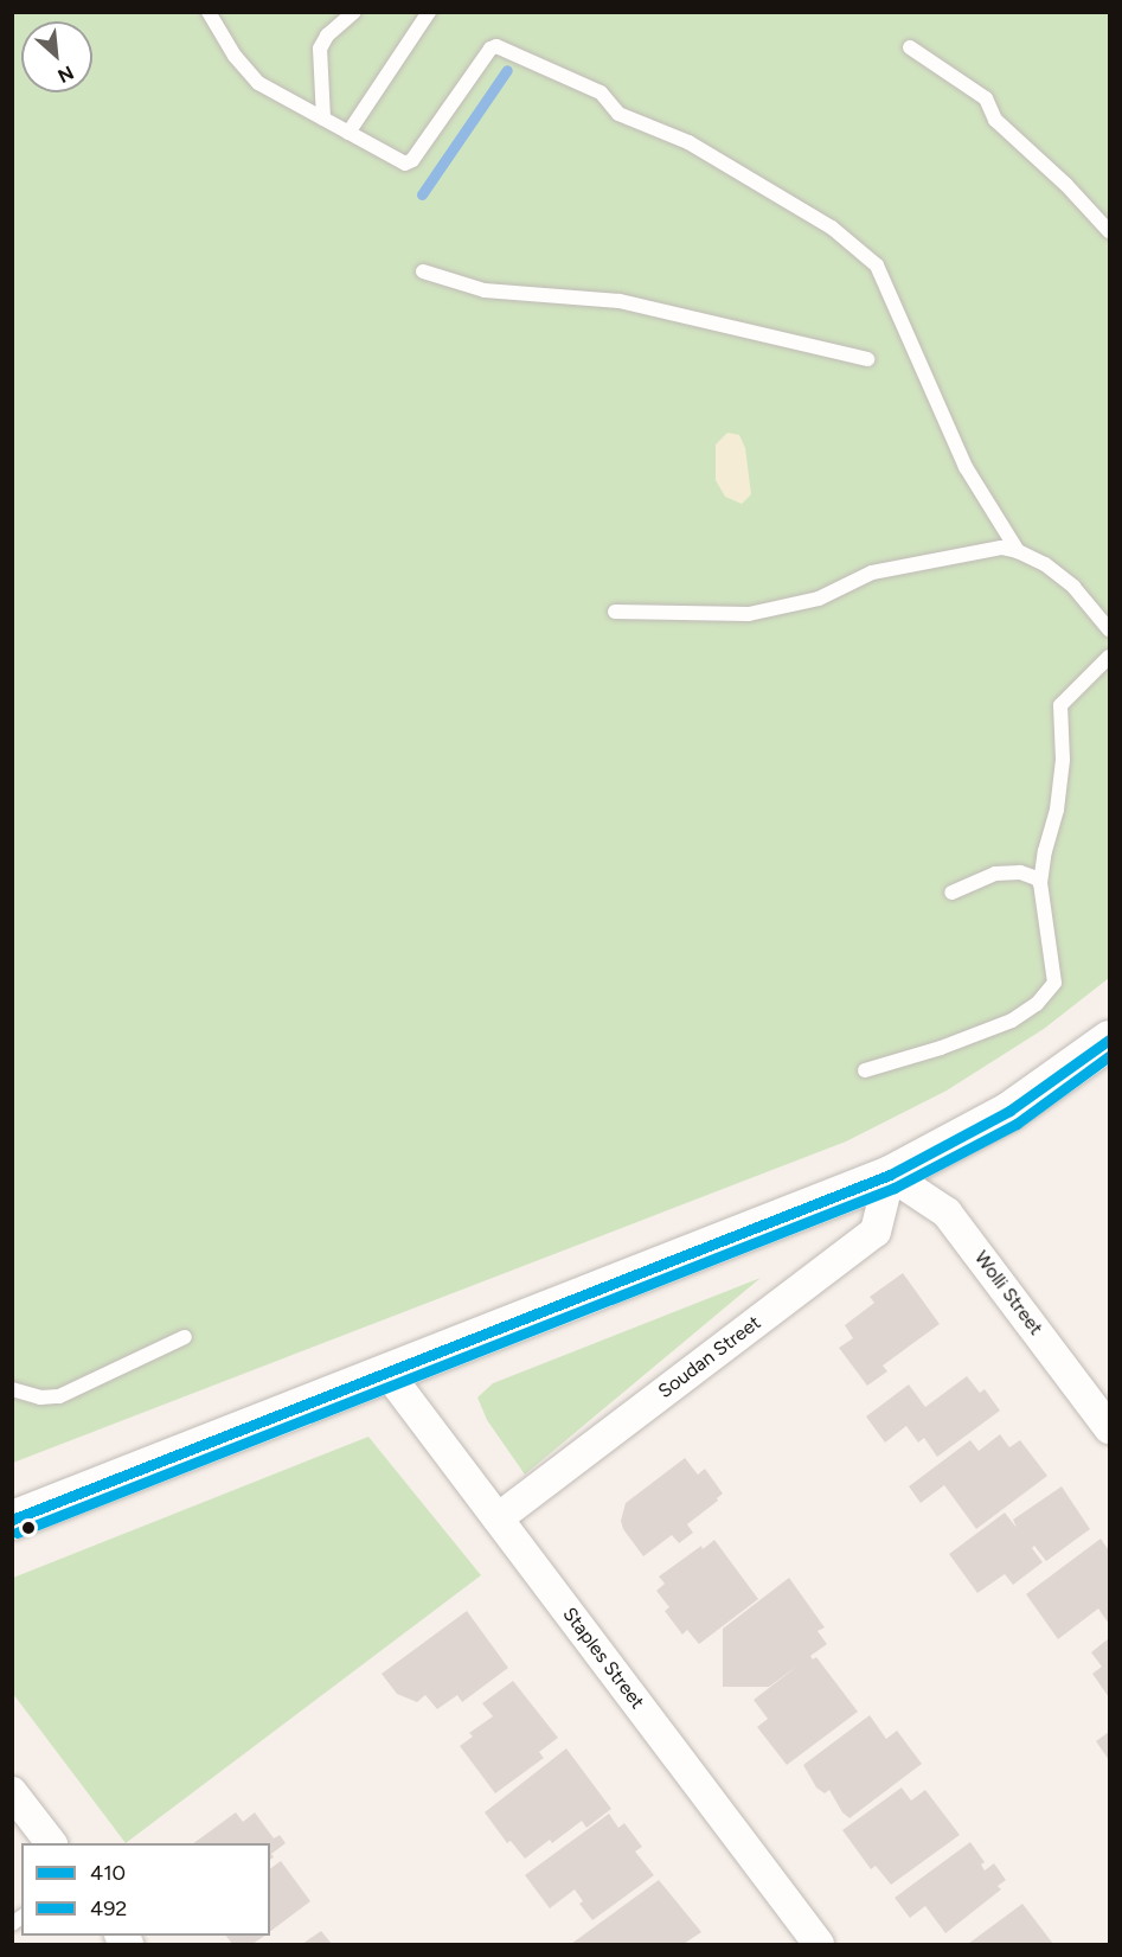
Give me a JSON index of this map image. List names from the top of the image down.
{
  "streets": {
    "street": ["Wolli Street", "Soudan Street", "Staples Street"]
  },
  "crossings": [
    ["Wolli Street", "Soudan Street"],
    ["Soudan Street", "Staples Street"]
  ],
  "lines": ["transit line 410", "transit line 492"],
  "legend": ["410", "492"],
  "north": "bottom right"
}
